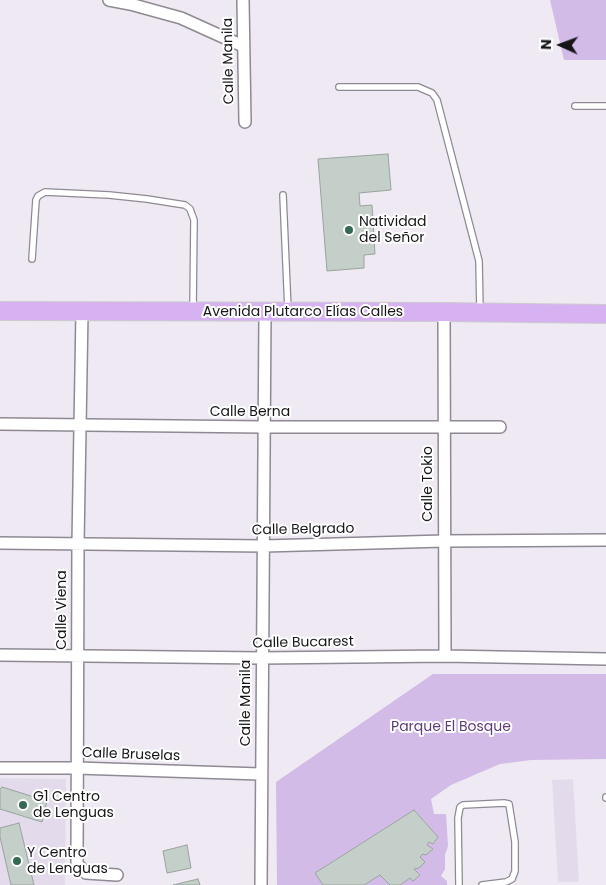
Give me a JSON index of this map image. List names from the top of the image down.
{
  "streets": {
    "main road": ["Avenida Plutarco Elías Calles"],
    "street": [
      "Calle Manila",
      "Calle Berna",
      "Calle Tokio",
      "Calle Belgrado",
      "Calle Viena",
      "Calle Bucarest",
      "Calle Bruselas"
    ]
  },
  "crossings": [
    ["Calle Manila", "Avenida Plutarco Elías Calles"],
    ["Calle Manila", "Calle Berna"],
    ["Calle Manila", "Calle Belgrado"],
    ["Calle Manila", "Calle Bucarest"],
    ["Calle Manila", "Calle Bruselas"],
    ["Avenida Plutarco Elías Calles", "Calle Tokio"],
    ["Avenida Plutarco Elías Calles", "Calle Viena"],
    ["Calle Berna", "Calle Tokio"],
    ["Calle Berna", "Calle Viena"],
    ["Calle Tokio", "Calle Belgrado"],
    ["Calle Tokio", "Calle Bucarest"],
    ["Calle Belgrado", "Calle Viena"],
    ["Calle Viena", "Calle Bucarest"],
    ["Calle Viena", "Calle Bruselas"]
  ],
  "parks": ["Parque El Bosque"],
  "places": ["Natividad del Señor", "G1 Centro de Lenguas", "Y Centro de Lenguas"],
  "north": "left"
}
